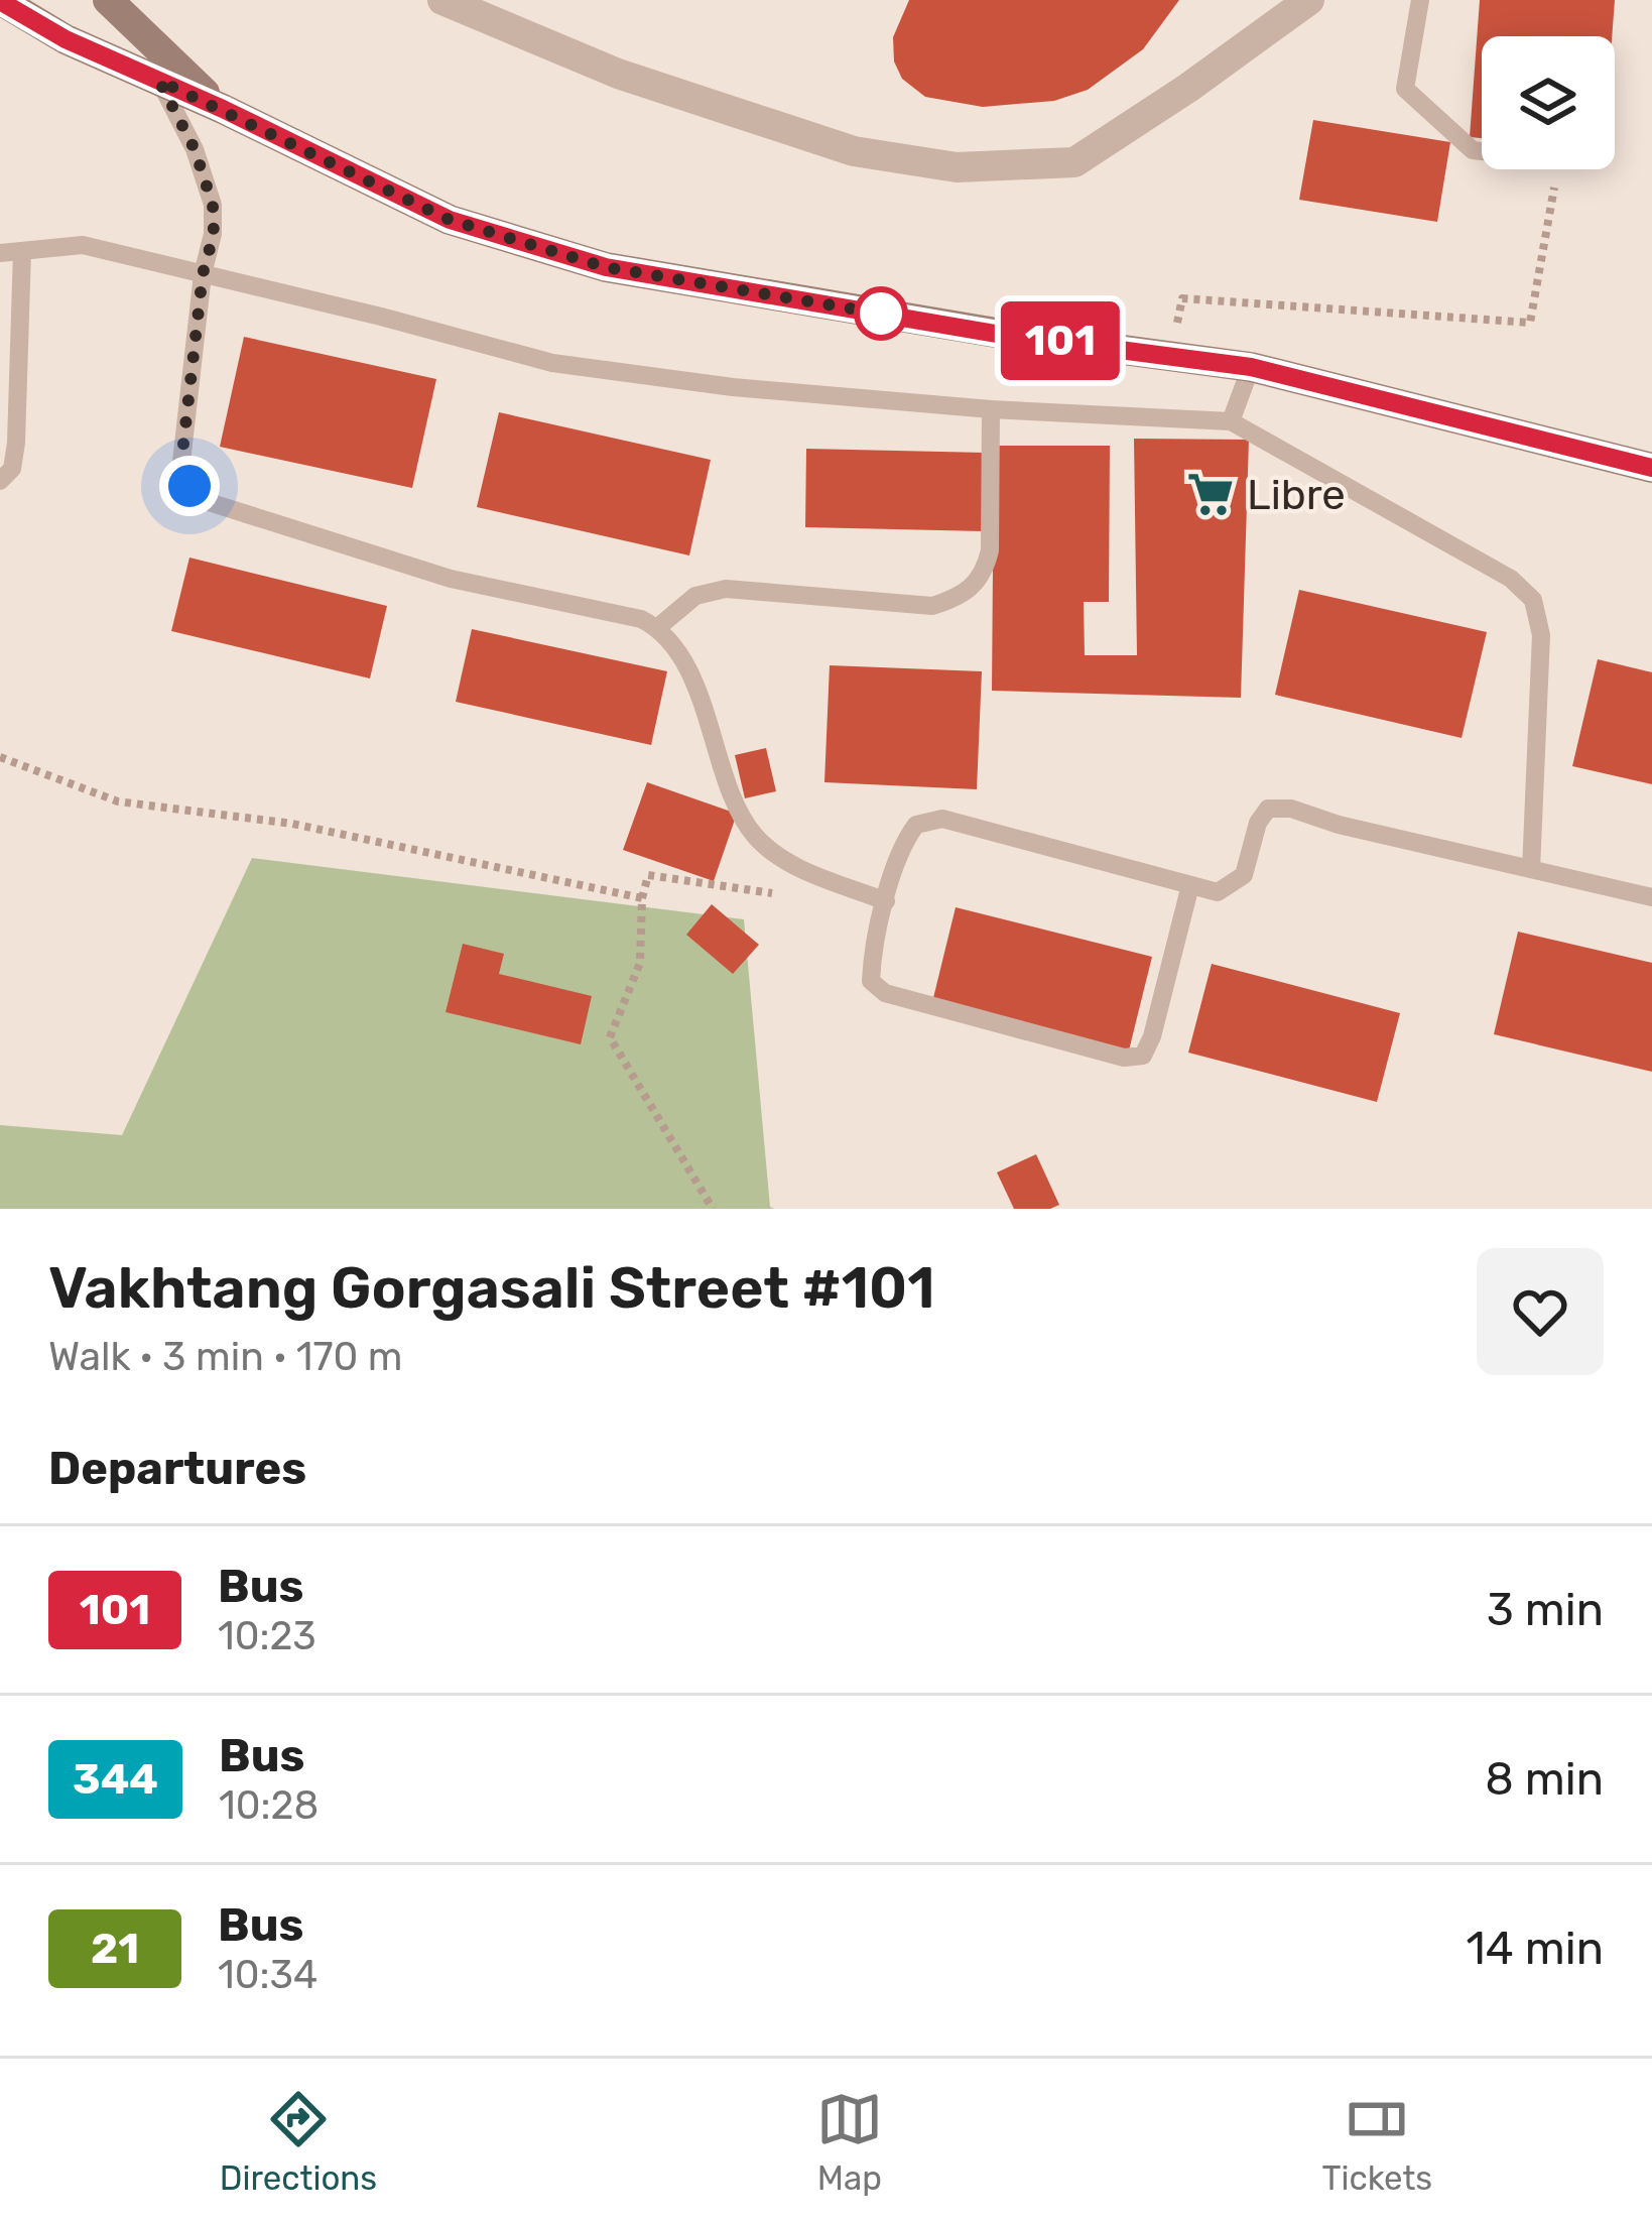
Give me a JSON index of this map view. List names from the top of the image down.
{
  "places": {
    "supermarket": ["Libre"]
  },
  "lines": ["bus line 101"],
  "page": {
    "on_map": "101",
    "heading": [
      ["Vakhtang Gorgasali Street #101", "Walk · 3 min · 170 m"],
      "Departures"
    ],
    "list": [
      {
        "mark": "101",
        "name": "Bus",
        "note": "10:23",
        "value": "3 min"
      },
      {
        "mark": "344",
        "name": "Bus",
        "note": "10:28",
        "value": "8 min"
      },
      {
        "mark": "21",
        "name": "Bus",
        "note": "10:34",
        "value": "14 min"
      }
    ],
    "tabs": ["Directions", "Map", "Tickets"]
  }
}
